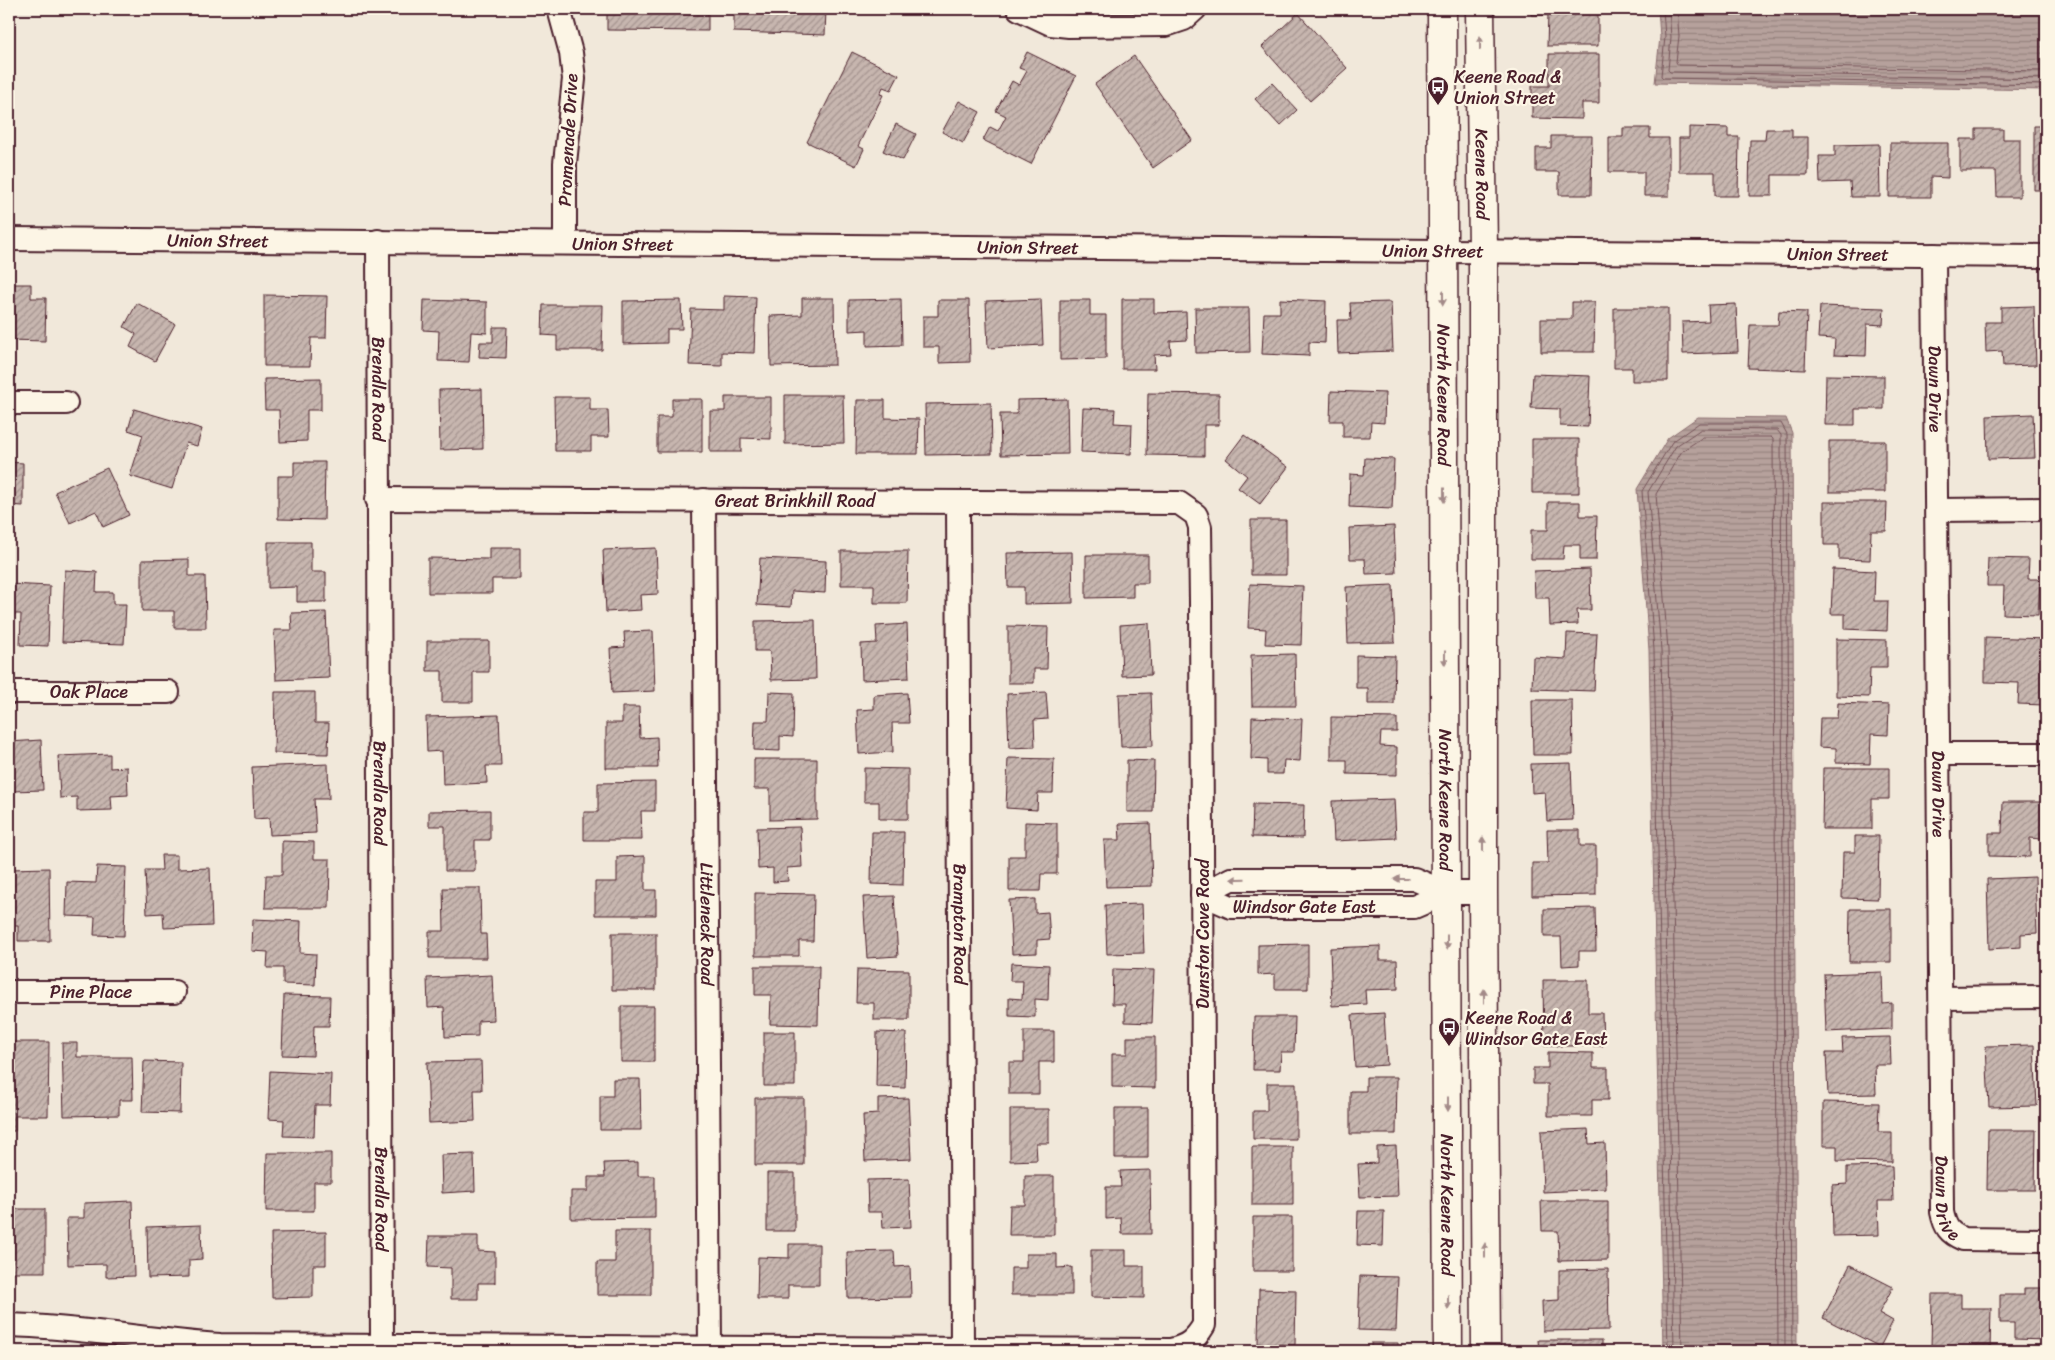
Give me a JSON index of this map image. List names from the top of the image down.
{
  "streets": {
    "main road": ["Keene Road", "North Keene Road"],
    "street": [
      "Promenade Drive",
      "Union Street",
      "Brendla Road",
      "Dawn Drive",
      "Great Brinkhill Road",
      "Oak Place",
      "Windsor Gate East",
      "Littleneck Road",
      "Brampton Road",
      "Dunston Cove Road",
      "Pine Place"
    ]
  },
  "crossings": [
    ["Promenade Drive", "Union Street"],
    ["Keene Road", "Union Street"],
    ["Keene Road", "North Keene Road"],
    ["Union Street", "Brendla Road"],
    ["Union Street", "Dawn Drive"],
    ["Union Street", "North Keene Road"],
    ["Brendla Road", "Great Brinkhill Road"],
    ["North Keene Road", "Windsor Gate East"],
    ["Great Brinkhill Road", "Littleneck Road"],
    ["Great Brinkhill Road", "Brampton Road"],
    ["Great Brinkhill Road", "Dunston Cove Road"],
    ["Windsor Gate East", "Dunston Cove Road"],
    ["Brampton Road", "Dunston Cove Road"]
  ],
  "places": {
    "bus stop": ["Keene Road & Union Street", "Keene Road & Windsor Gate East"]
  }
}
